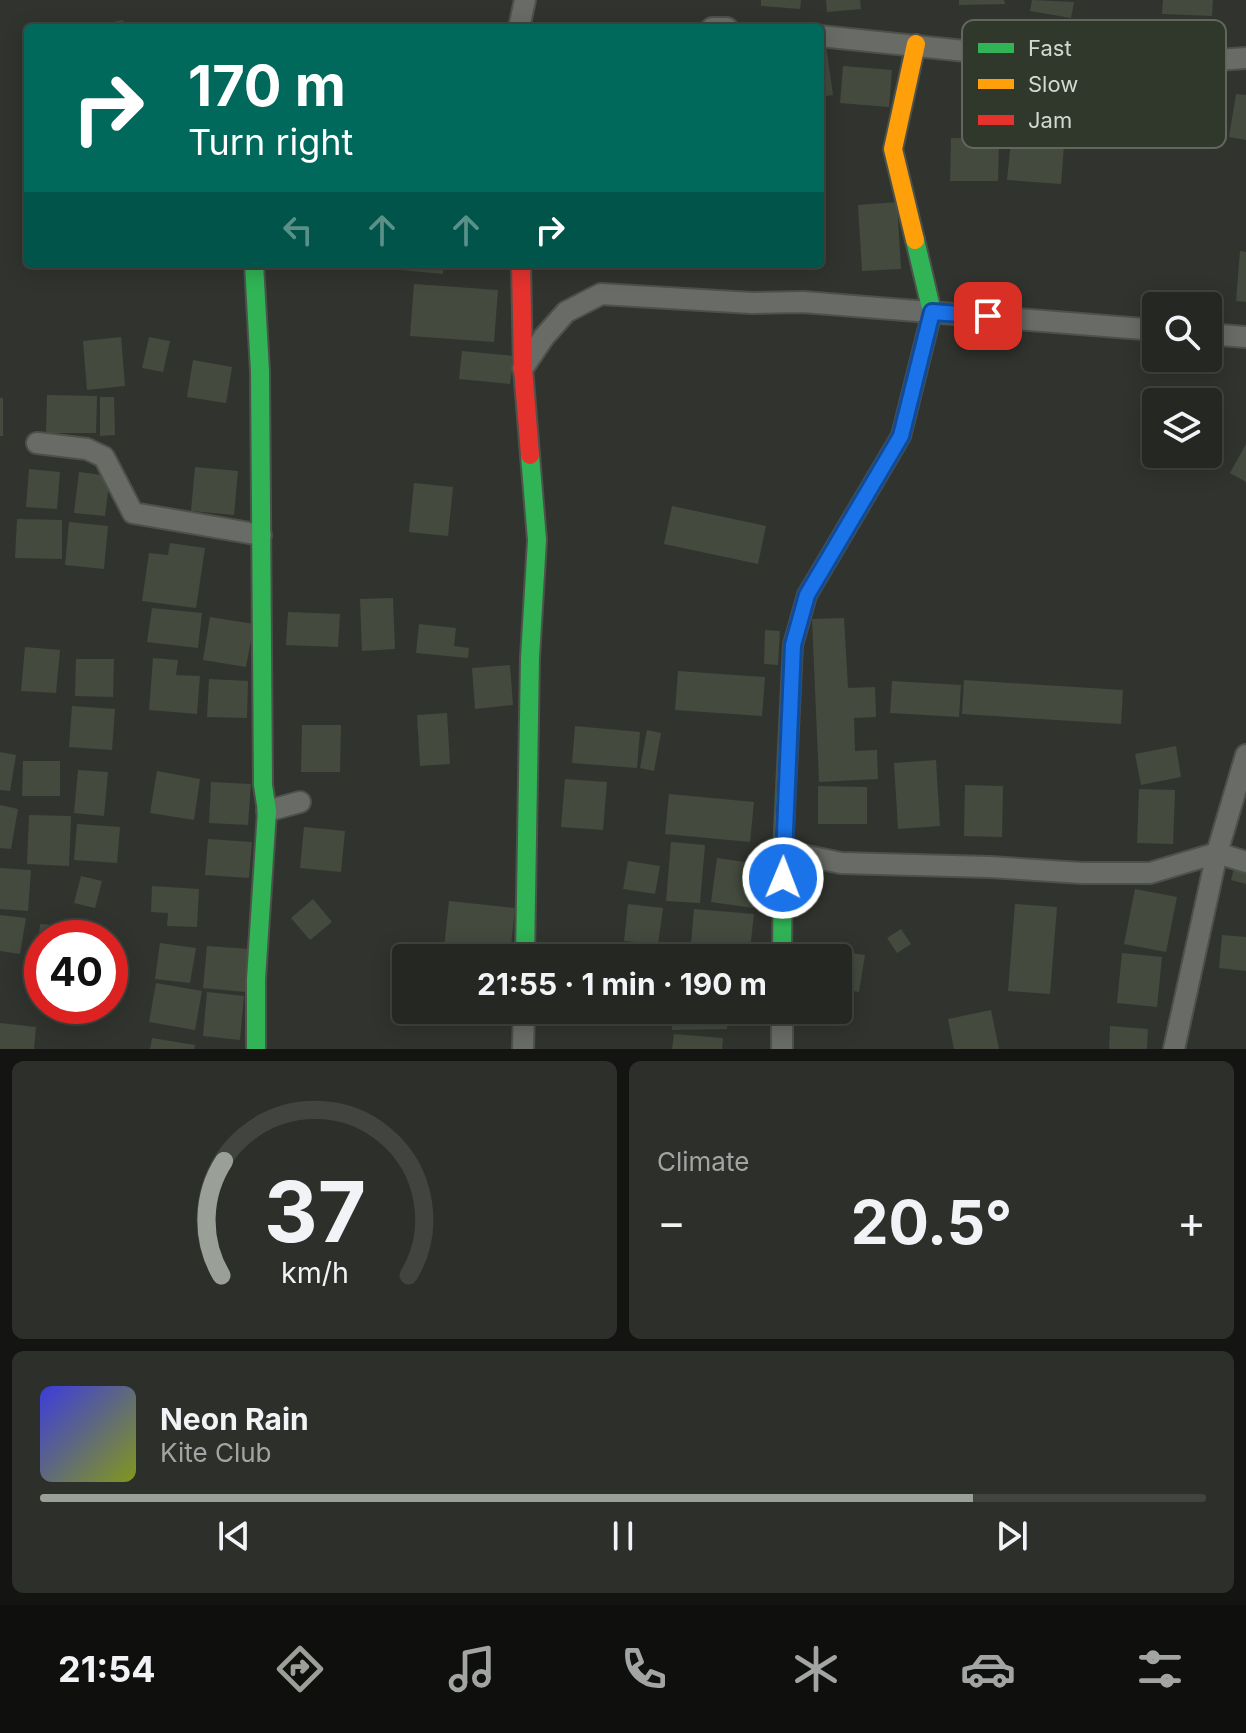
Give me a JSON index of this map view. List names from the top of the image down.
{
  "legend": ["Fast", "Slow", "Jam"],
  "page": {
    "turn": ["170 m", "Turn right"],
    "limit": "40",
    "trip": "21:55 · 1 min · 190 m",
    "tile": "Climate",
    "heat": ["−", "20.5°", "+"],
    "song": ["Neon Rain", "Kite Club"],
    "tabs": "21:54",
    "gauge": ["37", "km/h"]
  }
}
